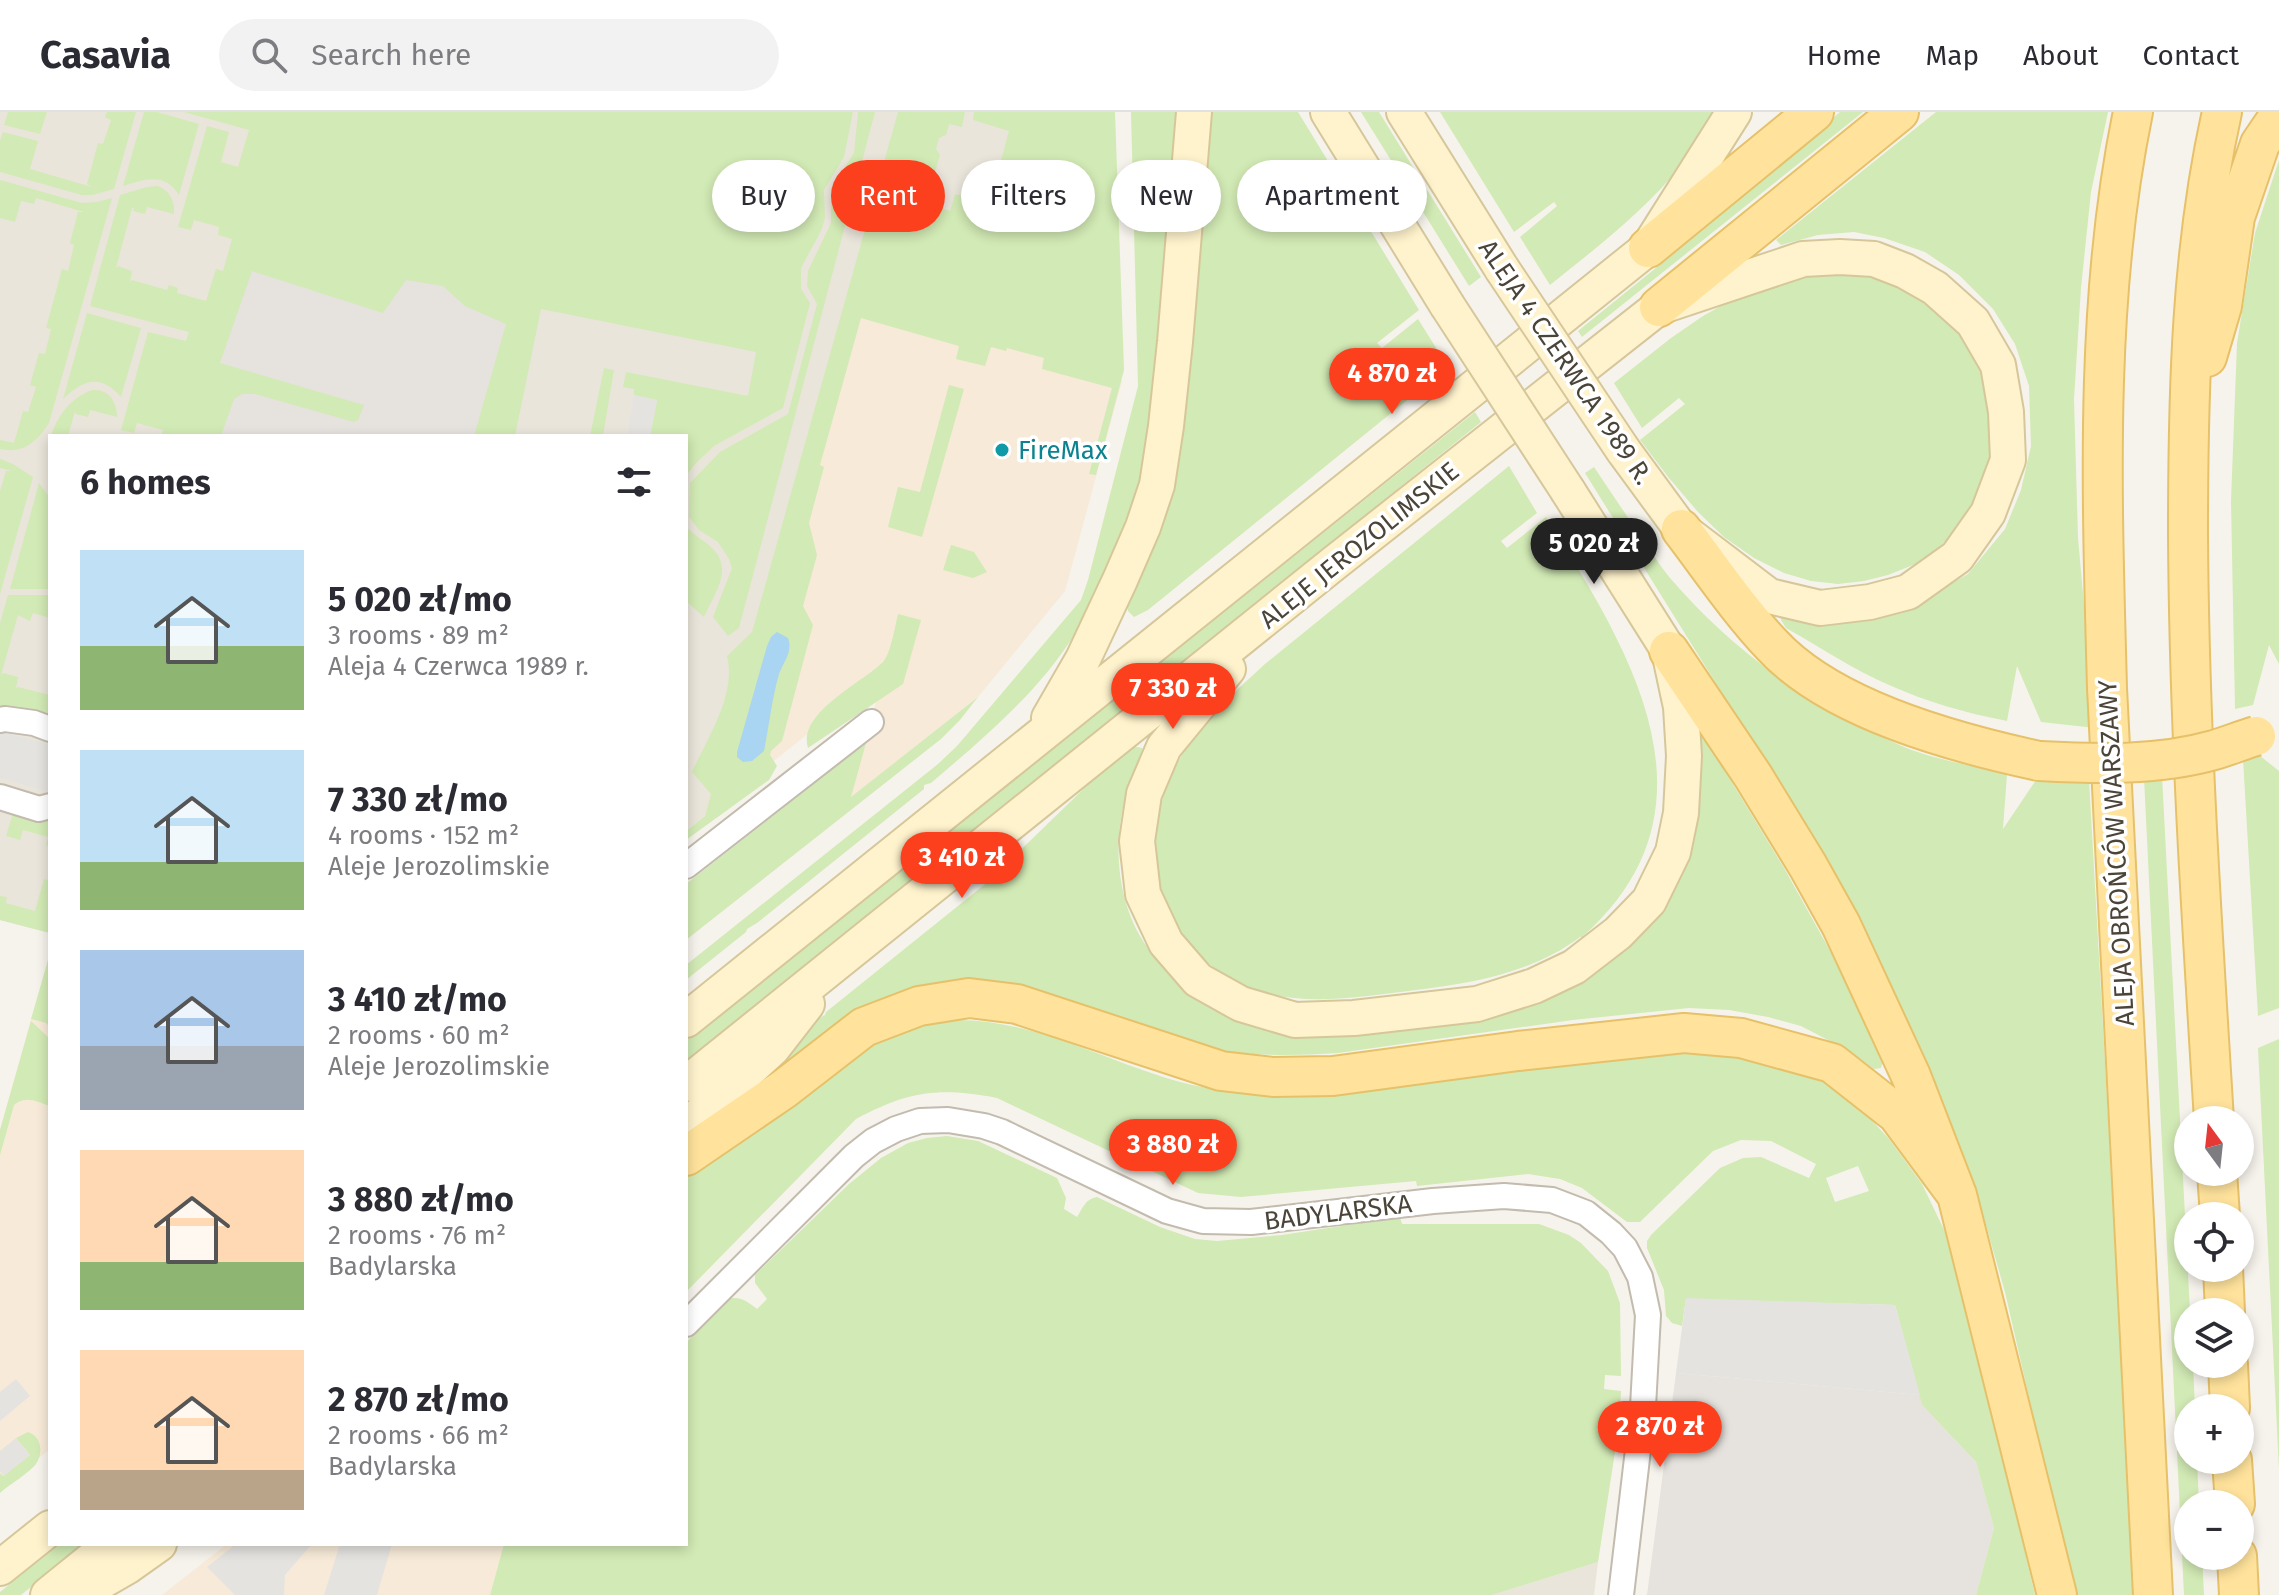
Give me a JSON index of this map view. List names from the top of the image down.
{
  "streets": {
    "main road": ["ALEJA 4 CZERWCA 1989 R.", "ALEJE JEROZOLIMSKIE", "ALEJA OBROŃCÓW WARSZAWY"],
    "street": ["BADYLARSKA"]
  },
  "crossings": [
    ["ALEJA 4 CZERWCA 1989 R.", "ALEJE JEROZOLIMSKIE"]
  ],
  "places": ["FireMax"],
  "north": "top",
  "page": {
    "header": "Casavia",
    "search": "Search here",
    "nav": [
      "Home",
      "Map",
      "About",
      "Contact"
    ],
    "chip": [
      "Buy",
      "Rent",
      "Filters",
      "New",
      "Apartment"
    ],
    "price": [
      "4 870 zł",
      "5 020 zł",
      "7 330 zł",
      "3 410 zł",
      "3 880 zł",
      "2 870 zł"
    ],
    "heading": "6 homes",
    "list": [
      {
        "name": "5 020 zł/mo",
        "note": "3 rooms · 89 m² · Aleja 4 Czerwca 1989 r."
      },
      {
        "name": "7 330 zł/mo",
        "note": "4 rooms · 152 m² · Aleje Jerozolimskie"
      },
      {
        "name": "3 410 zł/mo",
        "note": "2 rooms · 60 m² · Aleje Jerozolimskie"
      },
      {
        "name": "3 880 zł/mo",
        "note": "2 rooms · 76 m² · Badylarska"
      },
      {
        "name": "2 870 zł/mo",
        "note": "2 rooms · 66 m² · Badylarska"
      }
    ],
    "map_buttons": ["+", "−"]
  }
}
